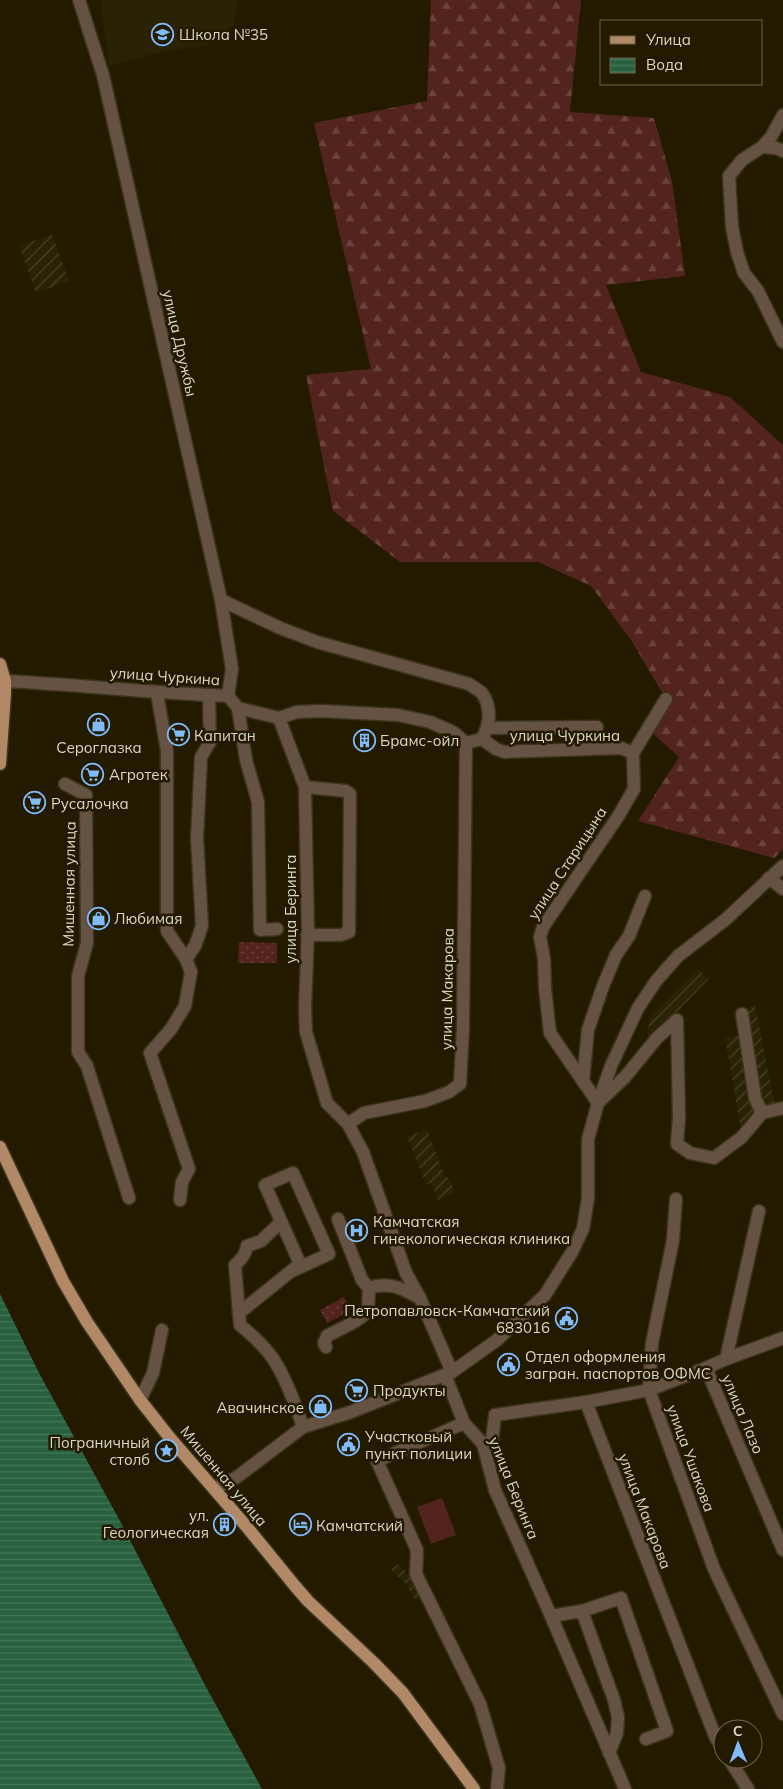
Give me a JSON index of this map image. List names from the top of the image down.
{
  "streets": {
    "main road": ["Мишенная улица"],
    "street": [
      "улица Дружбы",
      "улица Чуркина",
      "улица Старицына",
      "улица Беринга",
      "улица Макарова",
      "улица Лазо",
      "улица Ушакова"
    ]
  },
  "crossings": [
    ["улица Дружбы", "улица Чуркина"],
    ["улица Чуркина", "улица Старицына"],
    ["улица Беринга", "улица Макарова"]
  ],
  "places": {
    "school or university": ["Школа №35"],
    "shop": ["Сероглазка", "Любимая", "Авачинское"],
    "supermarket": [
      "Капитан",
      "Агротек",
      "Русалочка",
      "Продукты"
    ],
    "building": ["Брамс-ойл", "ул. Геологическая"],
    "hospital": ["Камчатская гинекологическая клиника"],
    "public building": ["Петропавловск-Камчатский 683016", "Отдел оформления загран. паспортов ОФМС", "Участковый пункт полиции"],
    "place": ["Пограничный столб"],
    "hotel": ["Камчатский"]
  },
  "legend": ["Улица", "Вода"],
  "north": "top"
}
